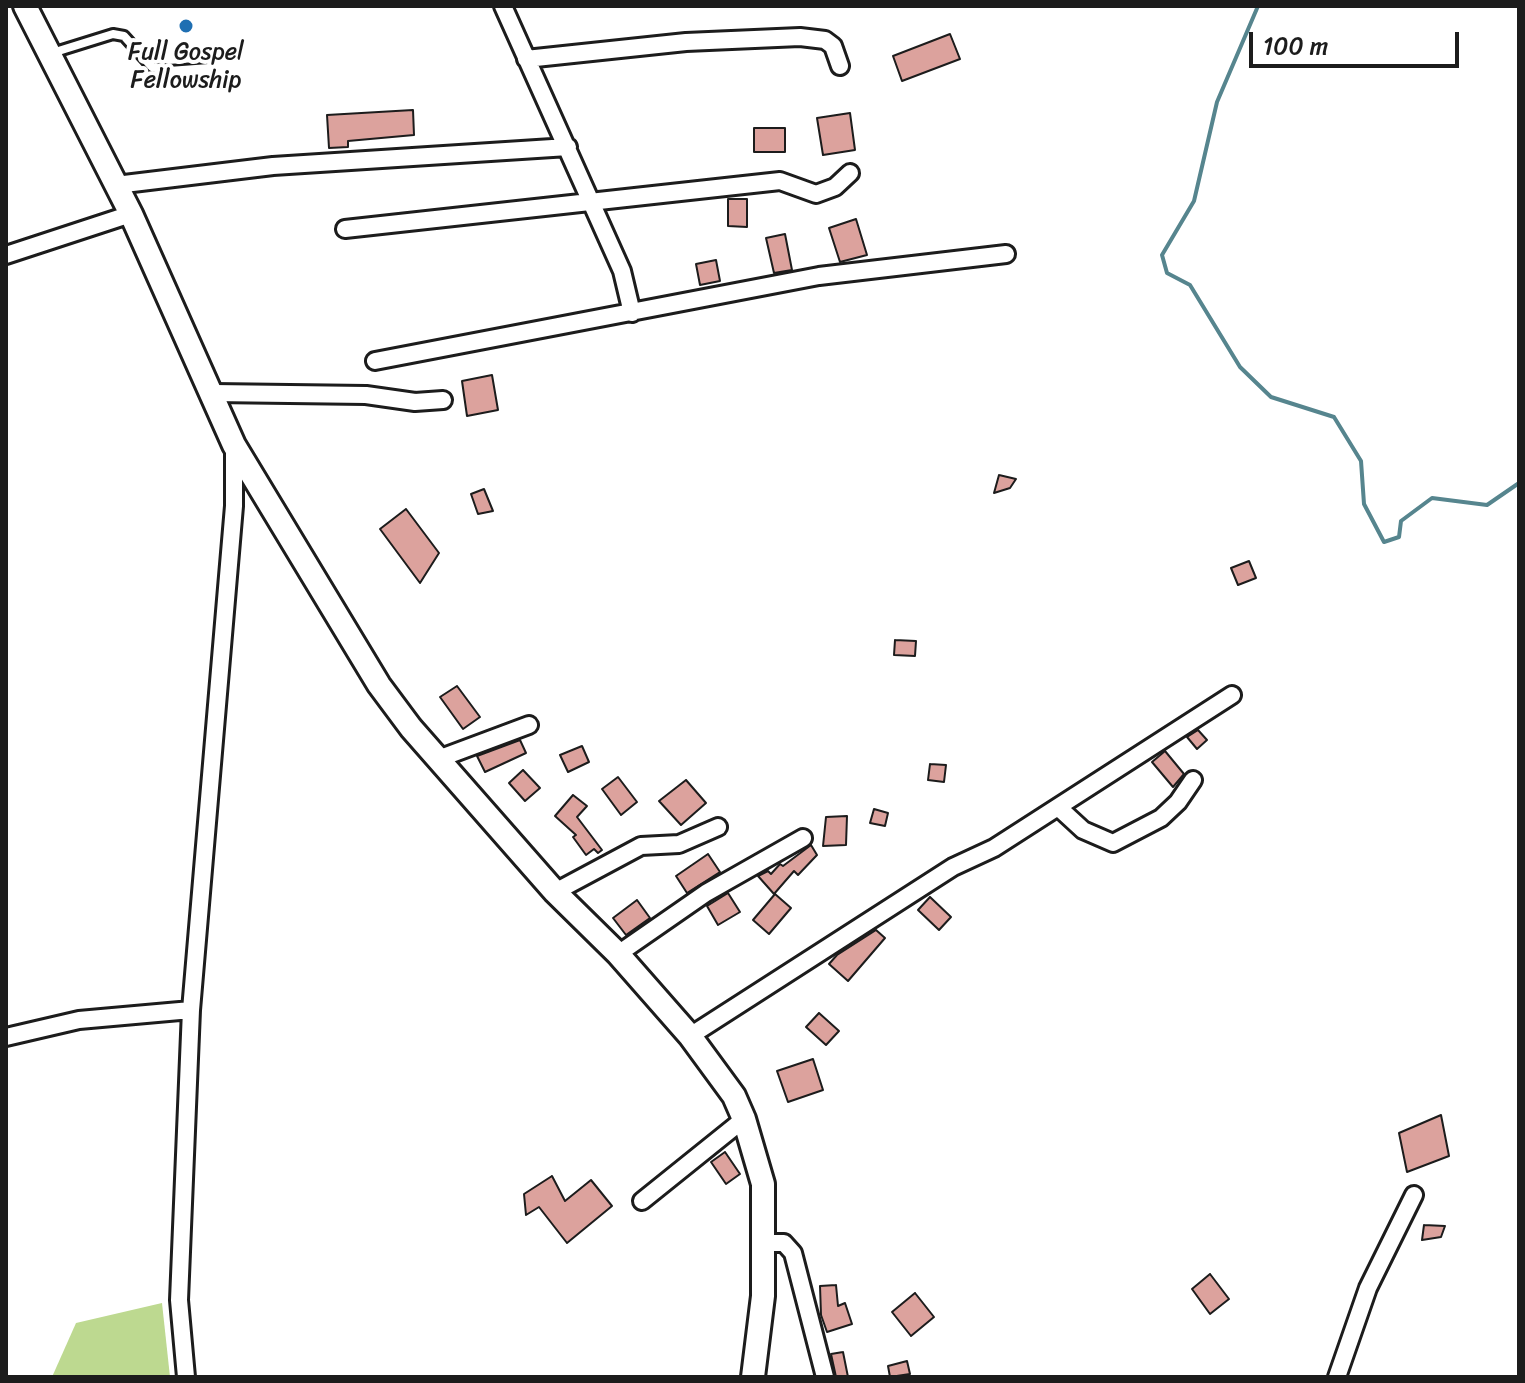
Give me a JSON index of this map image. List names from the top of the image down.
{
  "places": ["Full Gospel Fellowship"],
  "scale_bar": "100 m"
}
